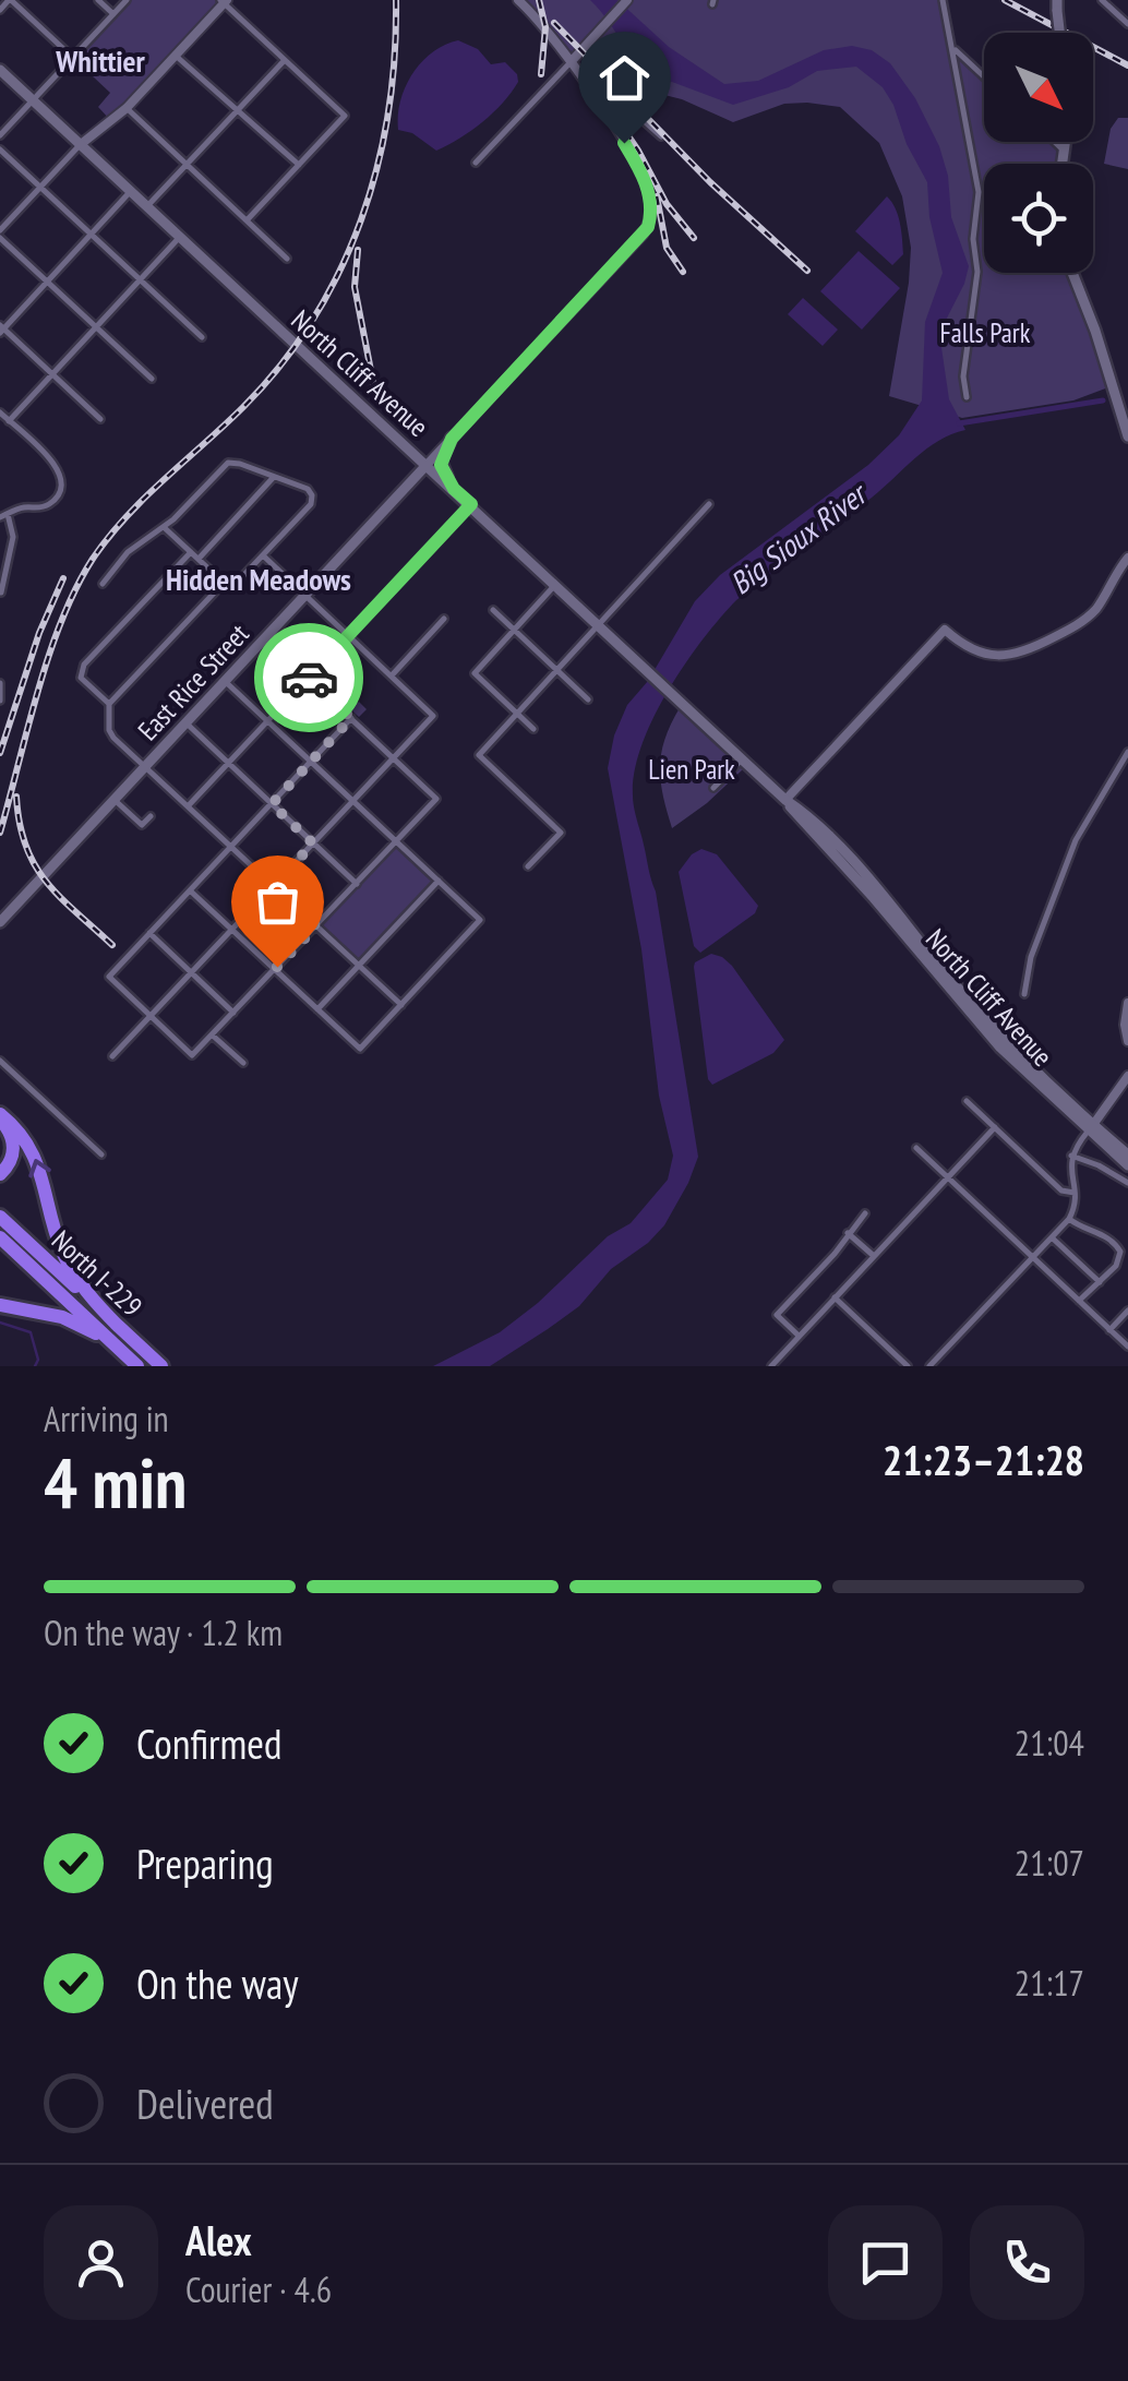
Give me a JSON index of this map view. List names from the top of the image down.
{
  "streets": {
    "highway": ["North I-229"],
    "main road": ["North Cliff Avenue", "East Rice Street"]
  },
  "crossings": [
    ["North Cliff Avenue", "East Rice Street"]
  ],
  "districts": ["Whittier", "Hidden Meadows"],
  "water": ["Big Sioux River"],
  "parks": ["Falls Park", "Lien Park"],
  "north": "bottom right",
  "page": {
    "heading": ["4 min", "Arriving in", "21:23–21:28"],
    "panel": ["Alex", "Courier · 4.6"],
    "bar": "On the way · 1.2 km",
    "list": [
      ["Confirmed", "21:04"],
      ["Preparing", "21:07"],
      ["On the way", "21:17"],
      "Delivered"
    ]
  }
}
